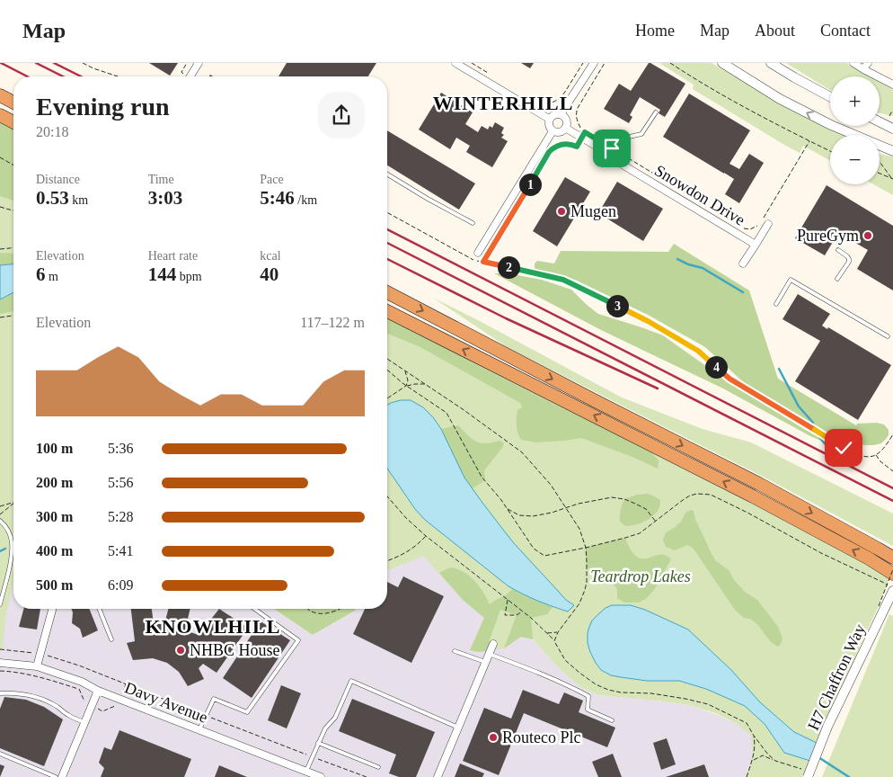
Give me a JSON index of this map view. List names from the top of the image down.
{
  "streets": {
    "street": ["Snowdon Drive", "H7 Chaffron Way", "Davy Avenue"]
  },
  "districts": ["WINTERHILL", "KNOWLHILL"],
  "parks": ["Teardrop Lakes"],
  "places": [
    "Mugen",
    "PureGym",
    "NHBC House",
    "Routeco Plc"
  ],
  "page": {
    "header": "Map",
    "nav": [
      "Home",
      "Map",
      "About",
      "Contact"
    ],
    "map_buttons": ["+", "−"],
    "heading": ["Evening run", "20:18"],
    "stats": [
      ["Distance", "0.53 km"],
      ["Time", "3:03"],
      ["Pace", "5:46 /km"],
      ["Elevation", "6 m"],
      ["Heart rate", "144 bpm"],
      ["kcal", "40"]
    ],
    "pins": [
      "1",
      "2",
      "3",
      "4"
    ],
    "chart": ["Elevation", "117–122 m"],
    "list": [
      {
        "name": "100 m",
        "note": "5:36"
      },
      {
        "name": "200 m",
        "note": "5:56"
      },
      {
        "name": "300 m",
        "note": "5:28"
      },
      {
        "name": "400 m",
        "note": "5:41"
      },
      {
        "name": "500 m",
        "note": "6:09"
      }
    ]
  }
}
